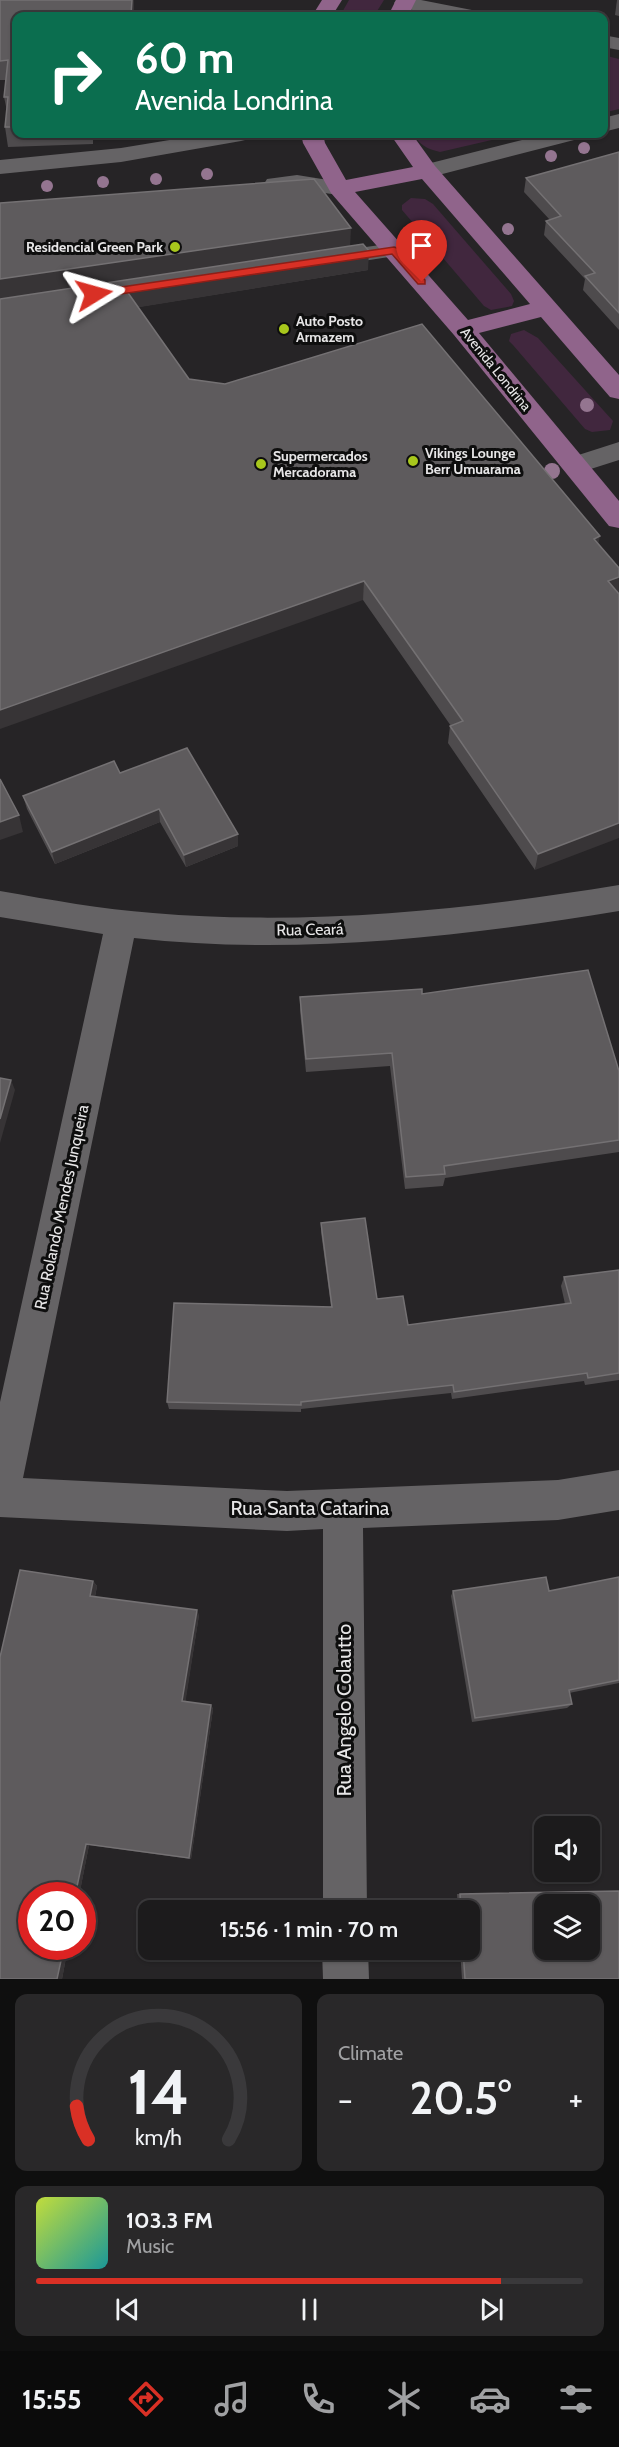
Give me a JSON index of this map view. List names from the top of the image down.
{
  "streets": {
    "main road": ["Avenida Londrina"],
    "street": [
      "Rua Ceará",
      "Rua Rolando Mendes Junqueira",
      "Rua Santa Catarina",
      "Rua Angelo Colautto"
    ]
  },
  "crossings": [
    ["Rua Ceará", "Rua Rolando Mendes Junqueira"],
    ["Rua Santa Catarina", "Rua Angelo Colautto"]
  ],
  "places": [
    "Residencial Green Park",
    "Auto Posto Armazem",
    "Vikings Lounge Berr Umuarama",
    "Supermercados Mercadorama"
  ],
  "page": {
    "turn": ["60 m", "Avenida Londrina"],
    "limit": "20",
    "trip": "15:56 · 1 min · 70 m",
    "tile": "Climate",
    "heat": ["−", "20.5°", "+"],
    "song": ["103.3 FM", "Music"],
    "tabs": "15:55",
    "gauge": ["14", "km/h"]
  }
}
